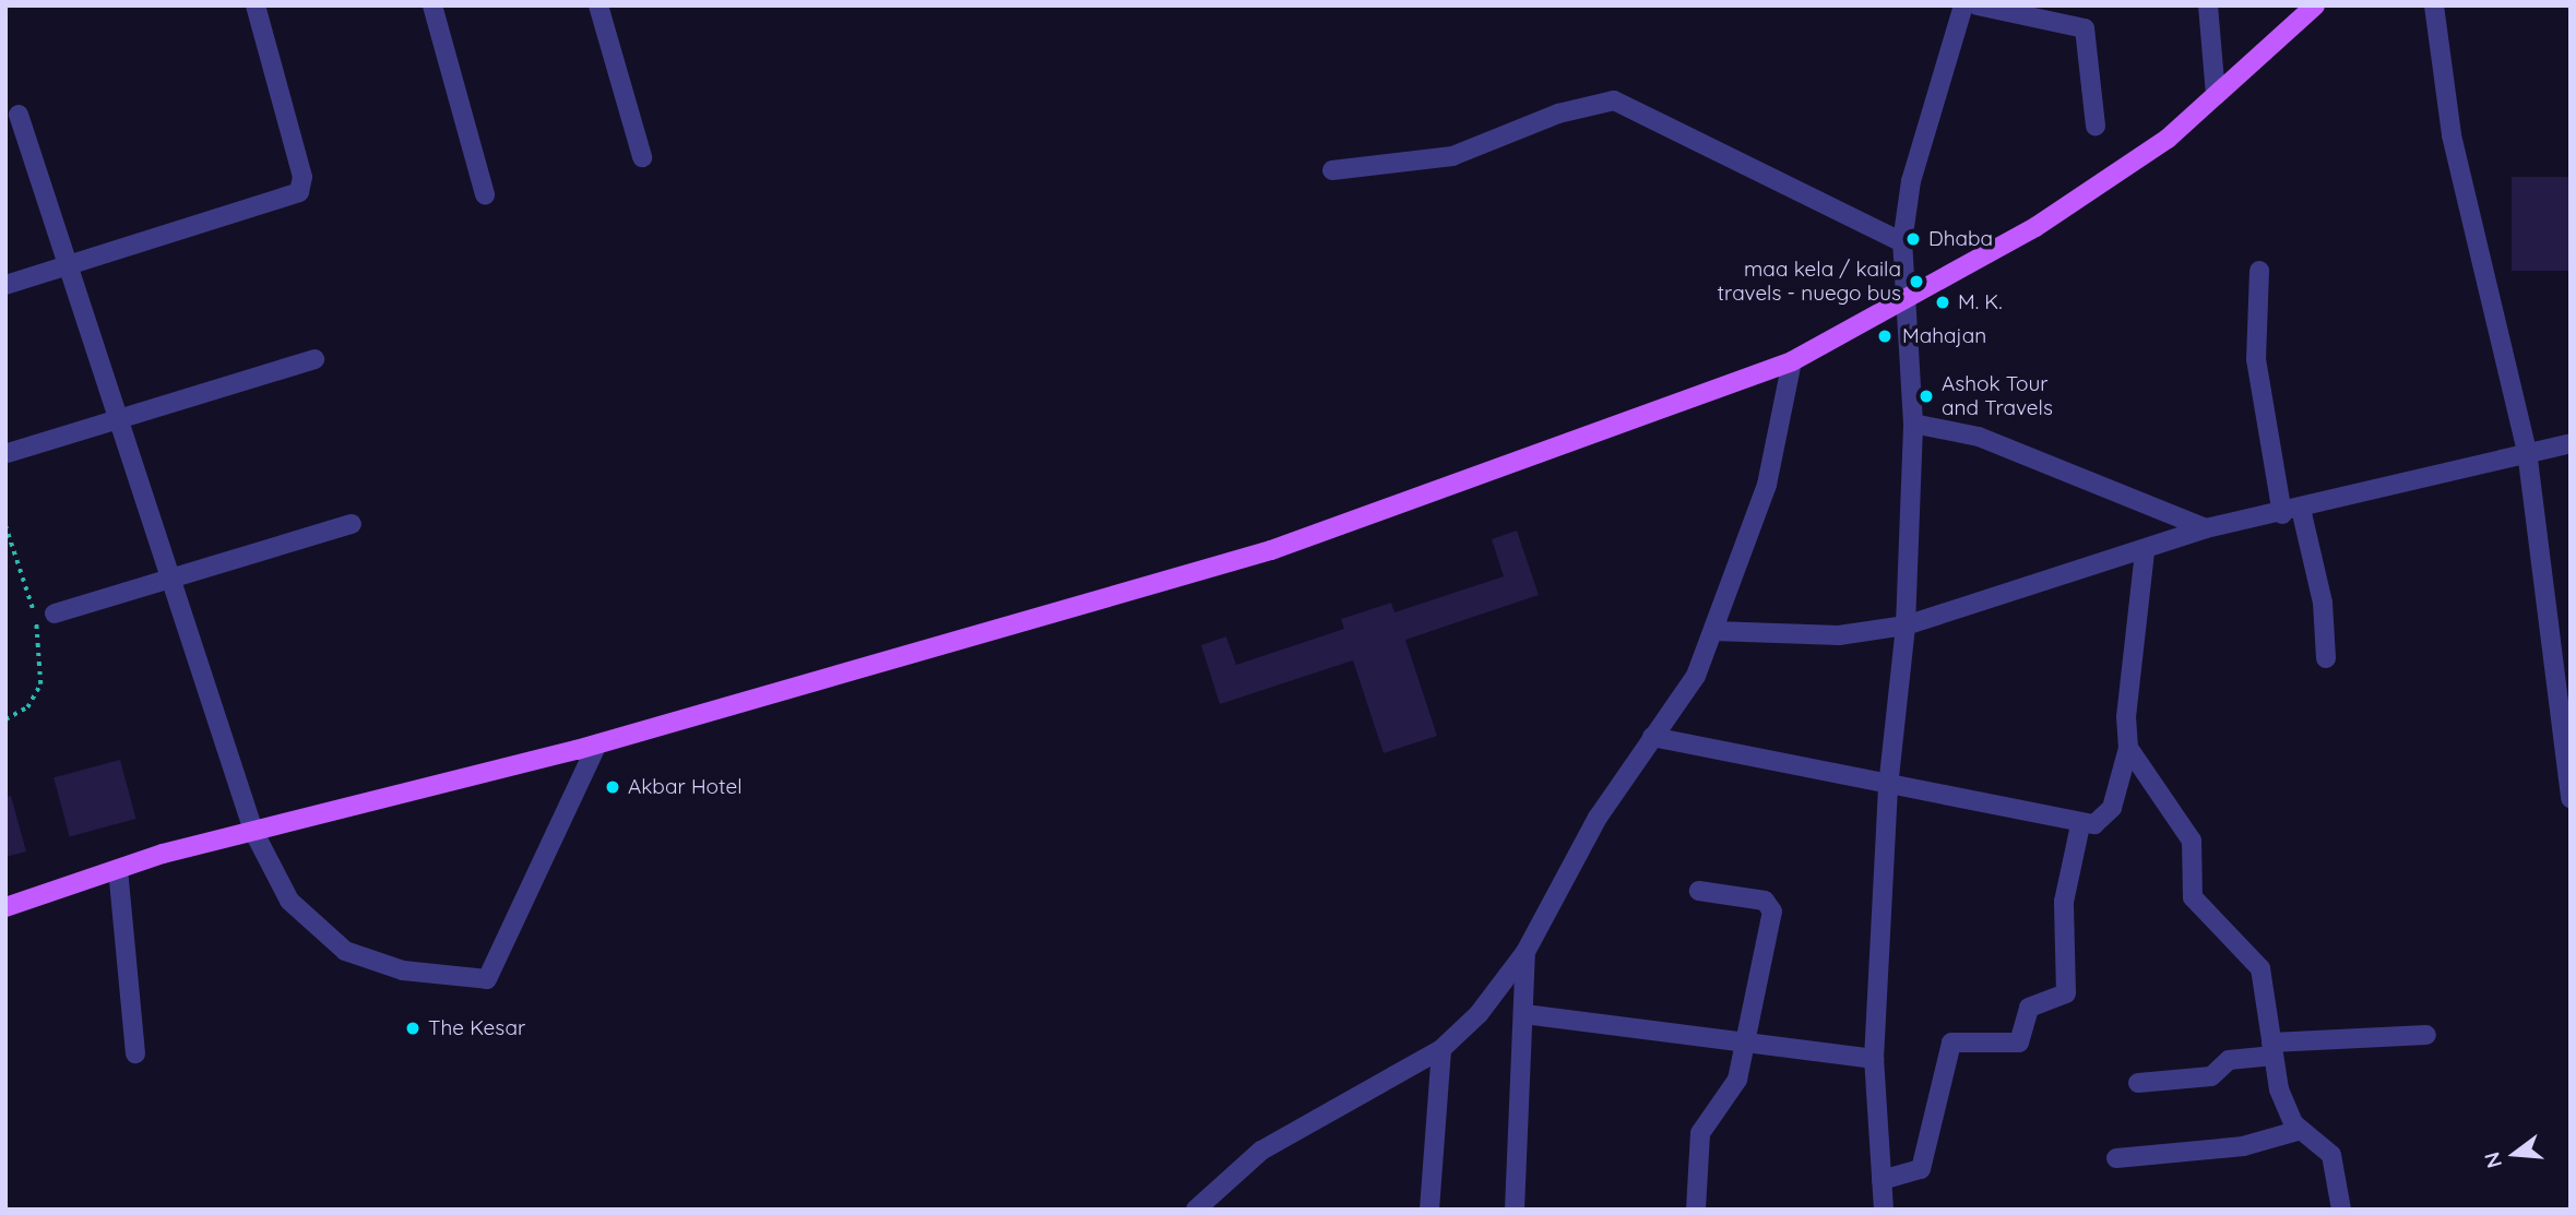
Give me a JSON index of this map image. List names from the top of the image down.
{
  "places": [
    "Dhaba",
    "maa kela / kaila travels - nuego bus",
    "M. K.",
    "Mahajan",
    "Ashok Tour and Travels",
    "Akbar Hotel",
    "The Kesar"
  ],
  "north": "left"
}
